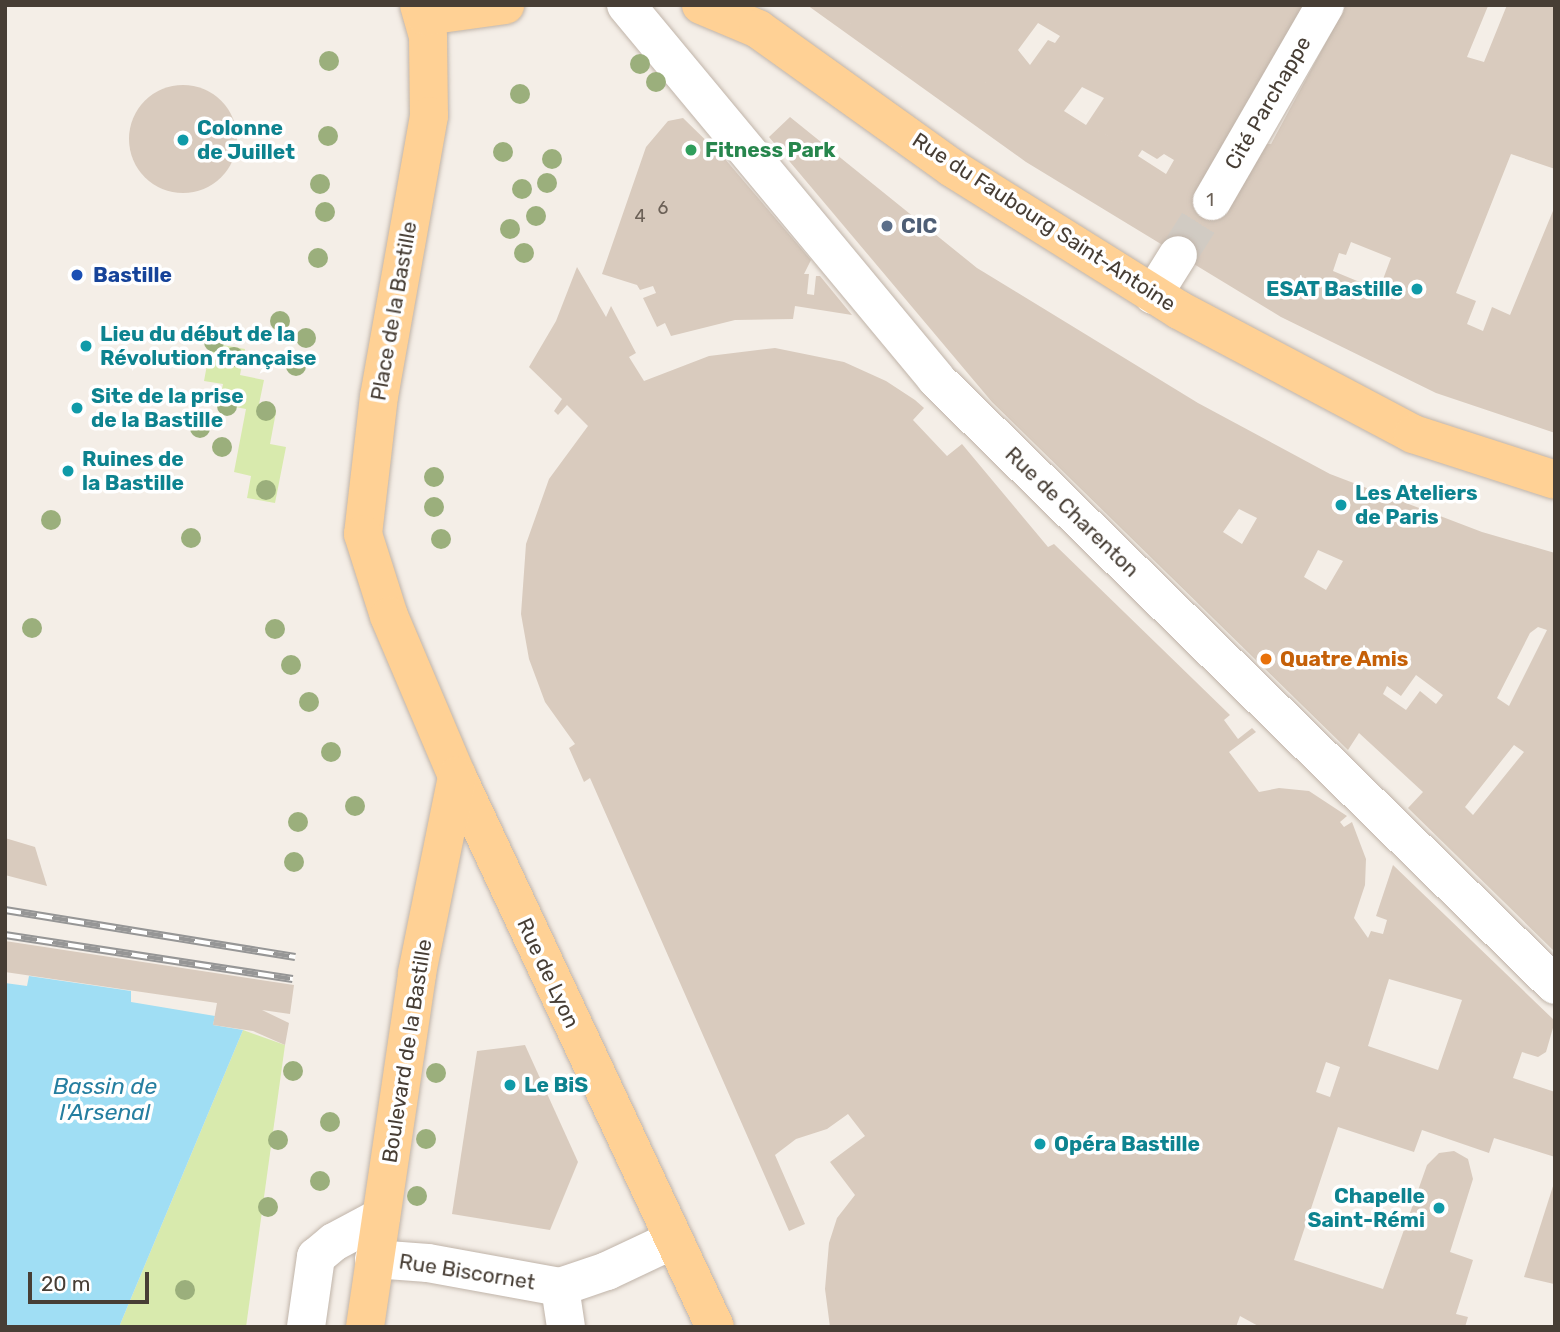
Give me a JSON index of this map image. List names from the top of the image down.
{
  "streets": {
    "main road": [
      "Rue du Faubourg Saint-Antoine",
      "Place de la Bastille",
      "Rue de Lyon",
      "Boulevard de la Bastille"
    ],
    "street": ["Cité Parchappe", "Rue de Charenton", "Rue Biscornet"]
  },
  "crossings": [
    ["Place de la Bastille", "Rue de Lyon"],
    ["Rue de Lyon", "Boulevard de la Bastille"],
    ["Rue de Lyon", "Rue Biscornet"],
    ["Boulevard de la Bastille", "Rue Biscornet"]
  ],
  "water": ["Bassin de l'Arsenal"],
  "places": [
    "Colonne de Juillet",
    "Fitness Park",
    "CIC",
    "Bastille",
    "ESAT Bastille",
    "Lieu du début de la Révolution française",
    "Site de la prise de la Bastille",
    "Ruines de la Bastille",
    "Les Ateliers de Paris",
    "Quatre Amis",
    "Le BiS",
    "Opéra Bastille",
    "Chapelle Saint-Rémi"
  ],
  "house_numbers": ["1", "6", "4"],
  "scale_bar": "20 m"
}
